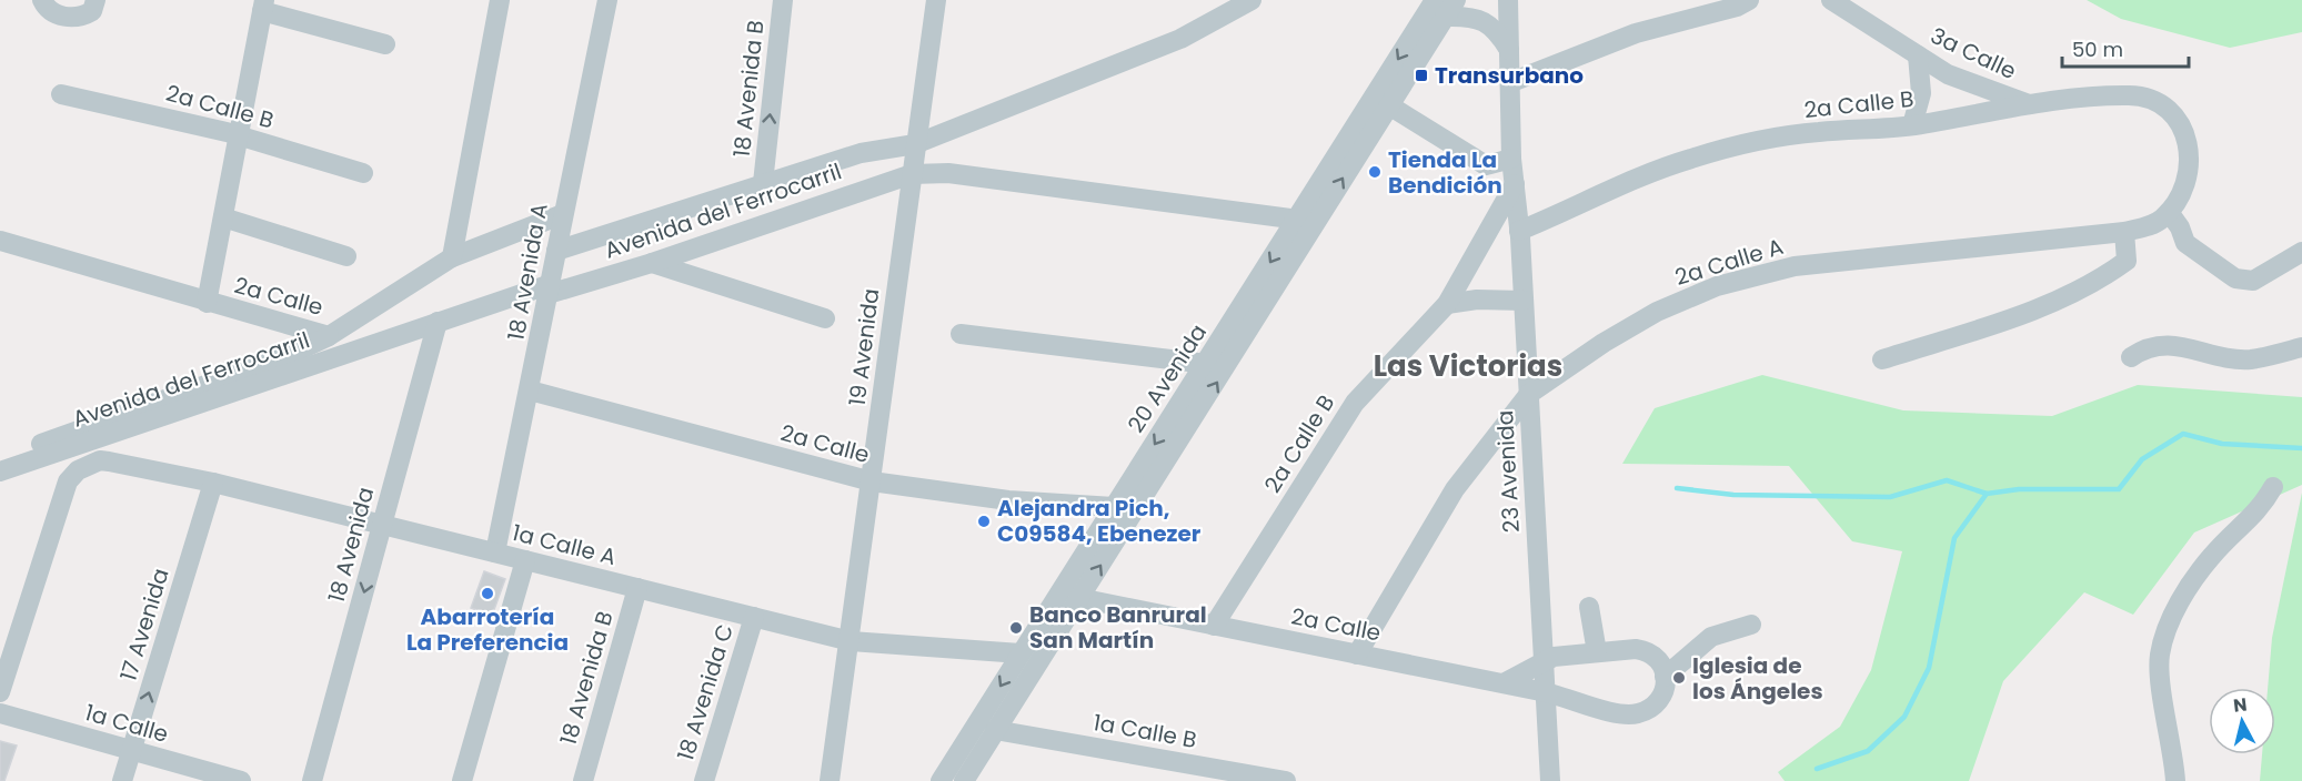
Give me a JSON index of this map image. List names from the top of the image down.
{
  "streets": {
    "street": [
      "3a Calle",
      "18 Avenida B",
      "2a Calle B",
      "Avenida del Ferrocarril",
      "2a Calle A",
      "18 Avenida A",
      "2a Calle",
      "19 Avenida",
      "20 Avenida",
      "23 Avenida",
      "18 Avenida",
      "1a Calle A",
      "17 Avenida",
      "18 Avenida C",
      "1a Calle",
      "1a Calle B"
    ]
  },
  "crossings": [
    ["3a Calle", "2a Calle B"],
    ["18 Avenida B", "Avenida del Ferrocarril"],
    ["18 Avenida B", "1a Calle A"],
    ["2a Calle B", "2a Calle A"],
    ["2a Calle B", "2a Calle"],
    ["2a Calle B", "23 Avenida"],
    ["Avenida del Ferrocarril", "18 Avenida A"],
    ["Avenida del Ferrocarril", "2a Calle"],
    ["Avenida del Ferrocarril", "19 Avenida"],
    ["Avenida del Ferrocarril", "18 Avenida"],
    ["2a Calle A", "2a Calle"],
    ["2a Calle A", "23 Avenida"],
    ["18 Avenida A", "2a Calle"],
    ["18 Avenida A", "1a Calle A"],
    ["2a Calle", "19 Avenida"],
    ["2a Calle", "20 Avenida"],
    ["2a Calle", "23 Avenida"],
    ["19 Avenida", "1a Calle A"],
    ["20 Avenida", "1a Calle A"],
    ["20 Avenida", "1a Calle B"],
    ["18 Avenida", "1a Calle A"],
    ["1a Calle A", "17 Avenida"],
    ["1a Calle A", "18 Avenida C"],
    ["17 Avenida", "1a Calle"]
  ],
  "one_way": ["18 Avenida B", "17 Avenida"],
  "districts": ["Las Victorias"],
  "places": {
    "transit": ["Transurbano"],
    "other": [
      "Tienda La Bendición",
      "Alejandra Pich, C09584, Ebenezer",
      "Abarrotería La Preferencia",
      "Banco Banrural San Martín",
      "Iglesia de los Ángeles"
    ]
  },
  "scale_bar": "50 m",
  "north": "top"
}
